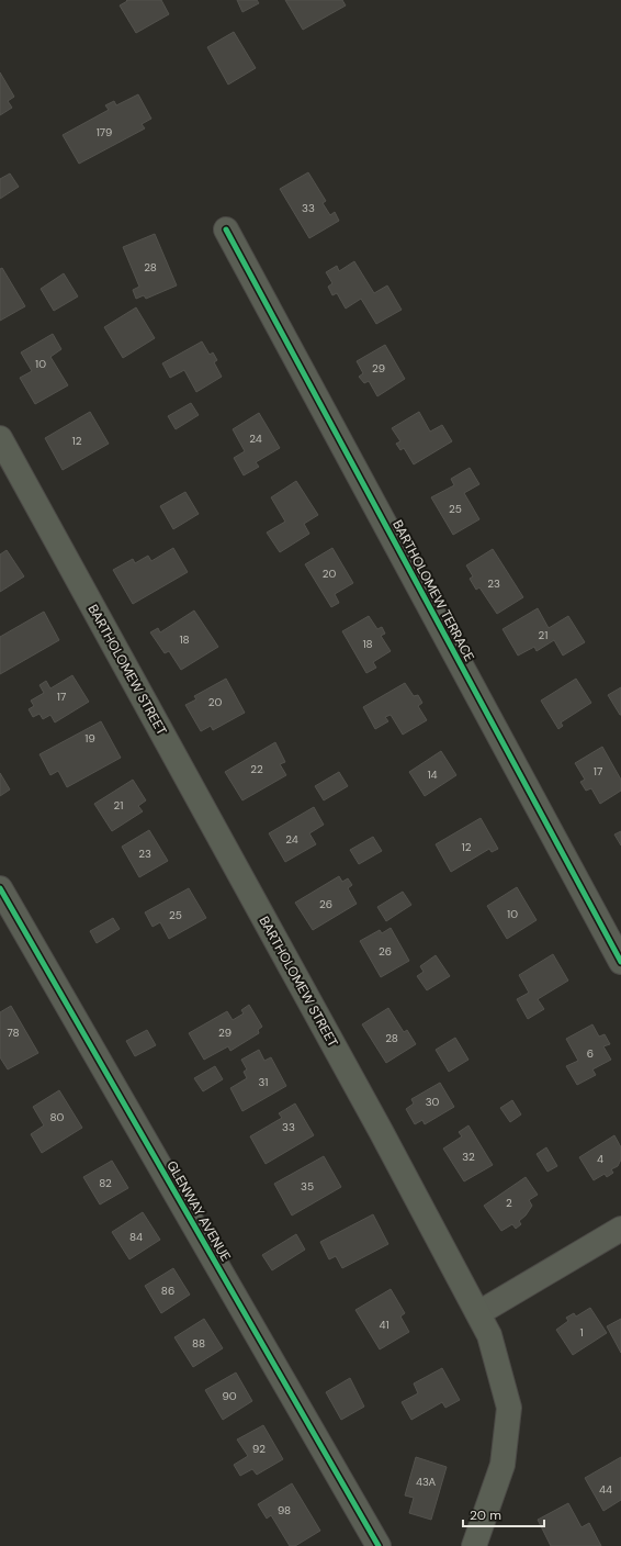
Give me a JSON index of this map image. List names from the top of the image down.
{
  "streets": {
    "main road": ["BARTHOLOMEW STREET"],
    "street": ["BARTHOLOMEW TERRACE", "GLENWAY AVENUE"]
  },
  "house_numbers": [
    "179",
    "33",
    "28",
    "10",
    "29",
    "24",
    "12",
    "25",
    "20",
    "23",
    "21",
    "18",
    "18",
    "17",
    "20",
    "19",
    "22",
    "17",
    "14",
    "21",
    "24",
    "12",
    "23",
    "26",
    "10",
    "25",
    "26",
    "78",
    "29",
    "28",
    "6",
    "31",
    "30",
    "80",
    "33",
    "32",
    "4",
    "82",
    "35",
    "2",
    "84",
    "86",
    "41",
    "1",
    "88",
    "90",
    "92",
    "43A",
    "44",
    "98"
  ],
  "scale_bar": "20 m"
}
